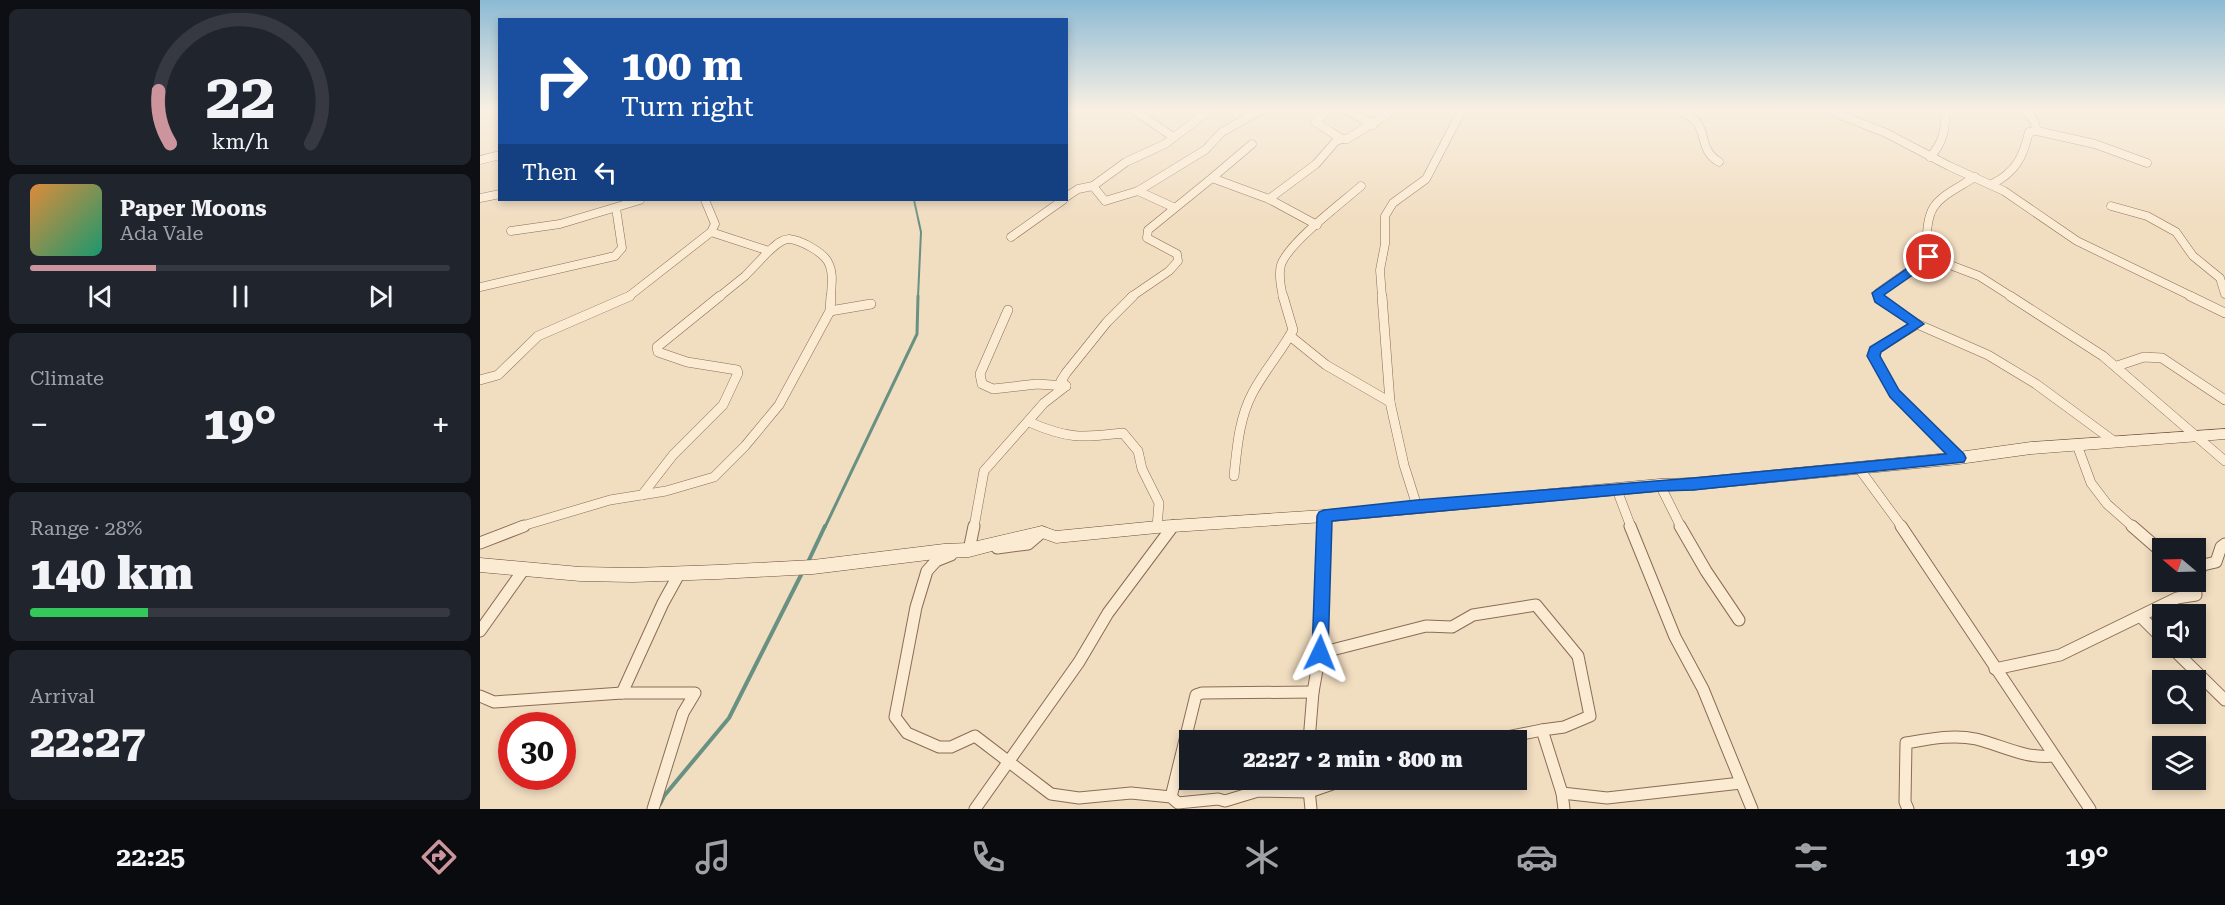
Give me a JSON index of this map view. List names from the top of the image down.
{
  "north": "left",
  "page": {
    "turn": ["100 m", "Turn right"],
    "then": "Then",
    "song": ["Paper Moons", "Ada Vale"],
    "tile": [
      "Climate",
      ["Range · 28%", "140 km"],
      ["Arrival", "22:27"]
    ],
    "heat": ["−", "19°", "+"],
    "limit": "30",
    "trip": "22:27 · 2 min · 800 m",
    "tabs": ["22:25", "19°"],
    "gauge": ["22", "km/h"]
  }
}
